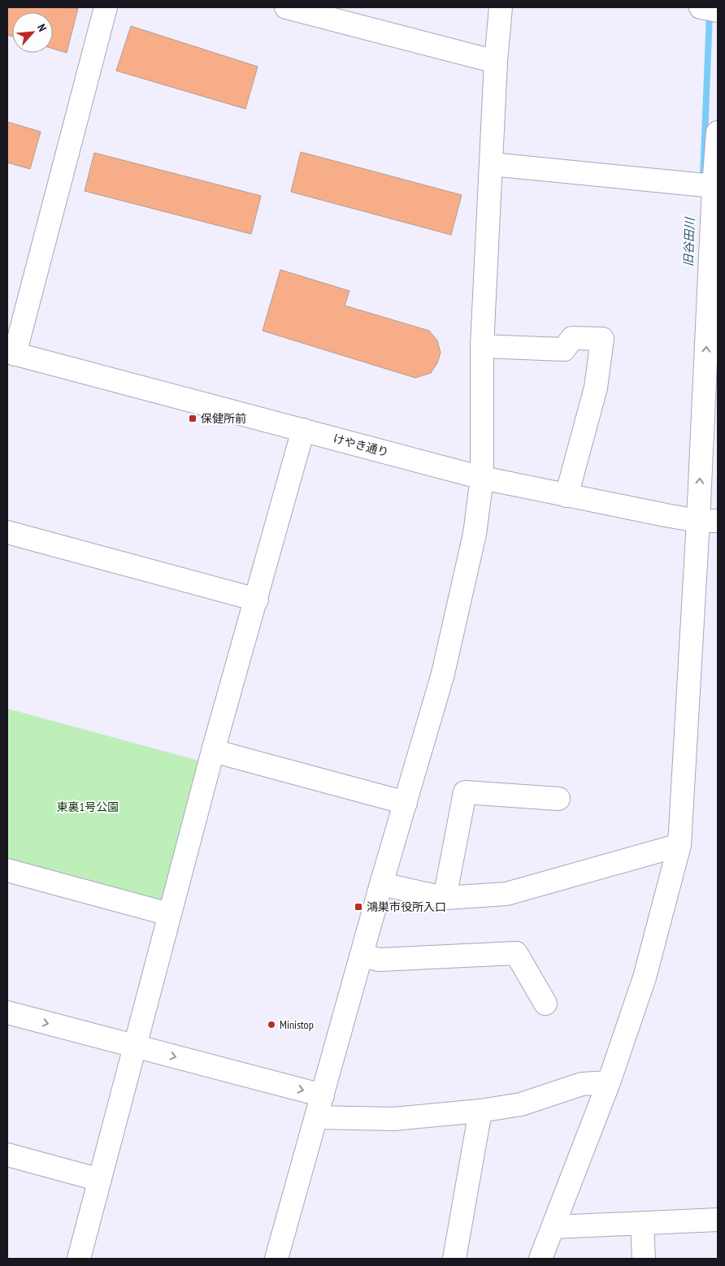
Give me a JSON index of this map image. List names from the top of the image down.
{
  "streets": {
    "street": ["けやき通り"]
  },
  "water": ["旧谷田川"],
  "parks": ["東裏1号公園"],
  "places": {
    "transit": ["保健所前", "鴻巣市役所入口"],
    "other": ["Ministop"]
  },
  "north": "top right"
}
